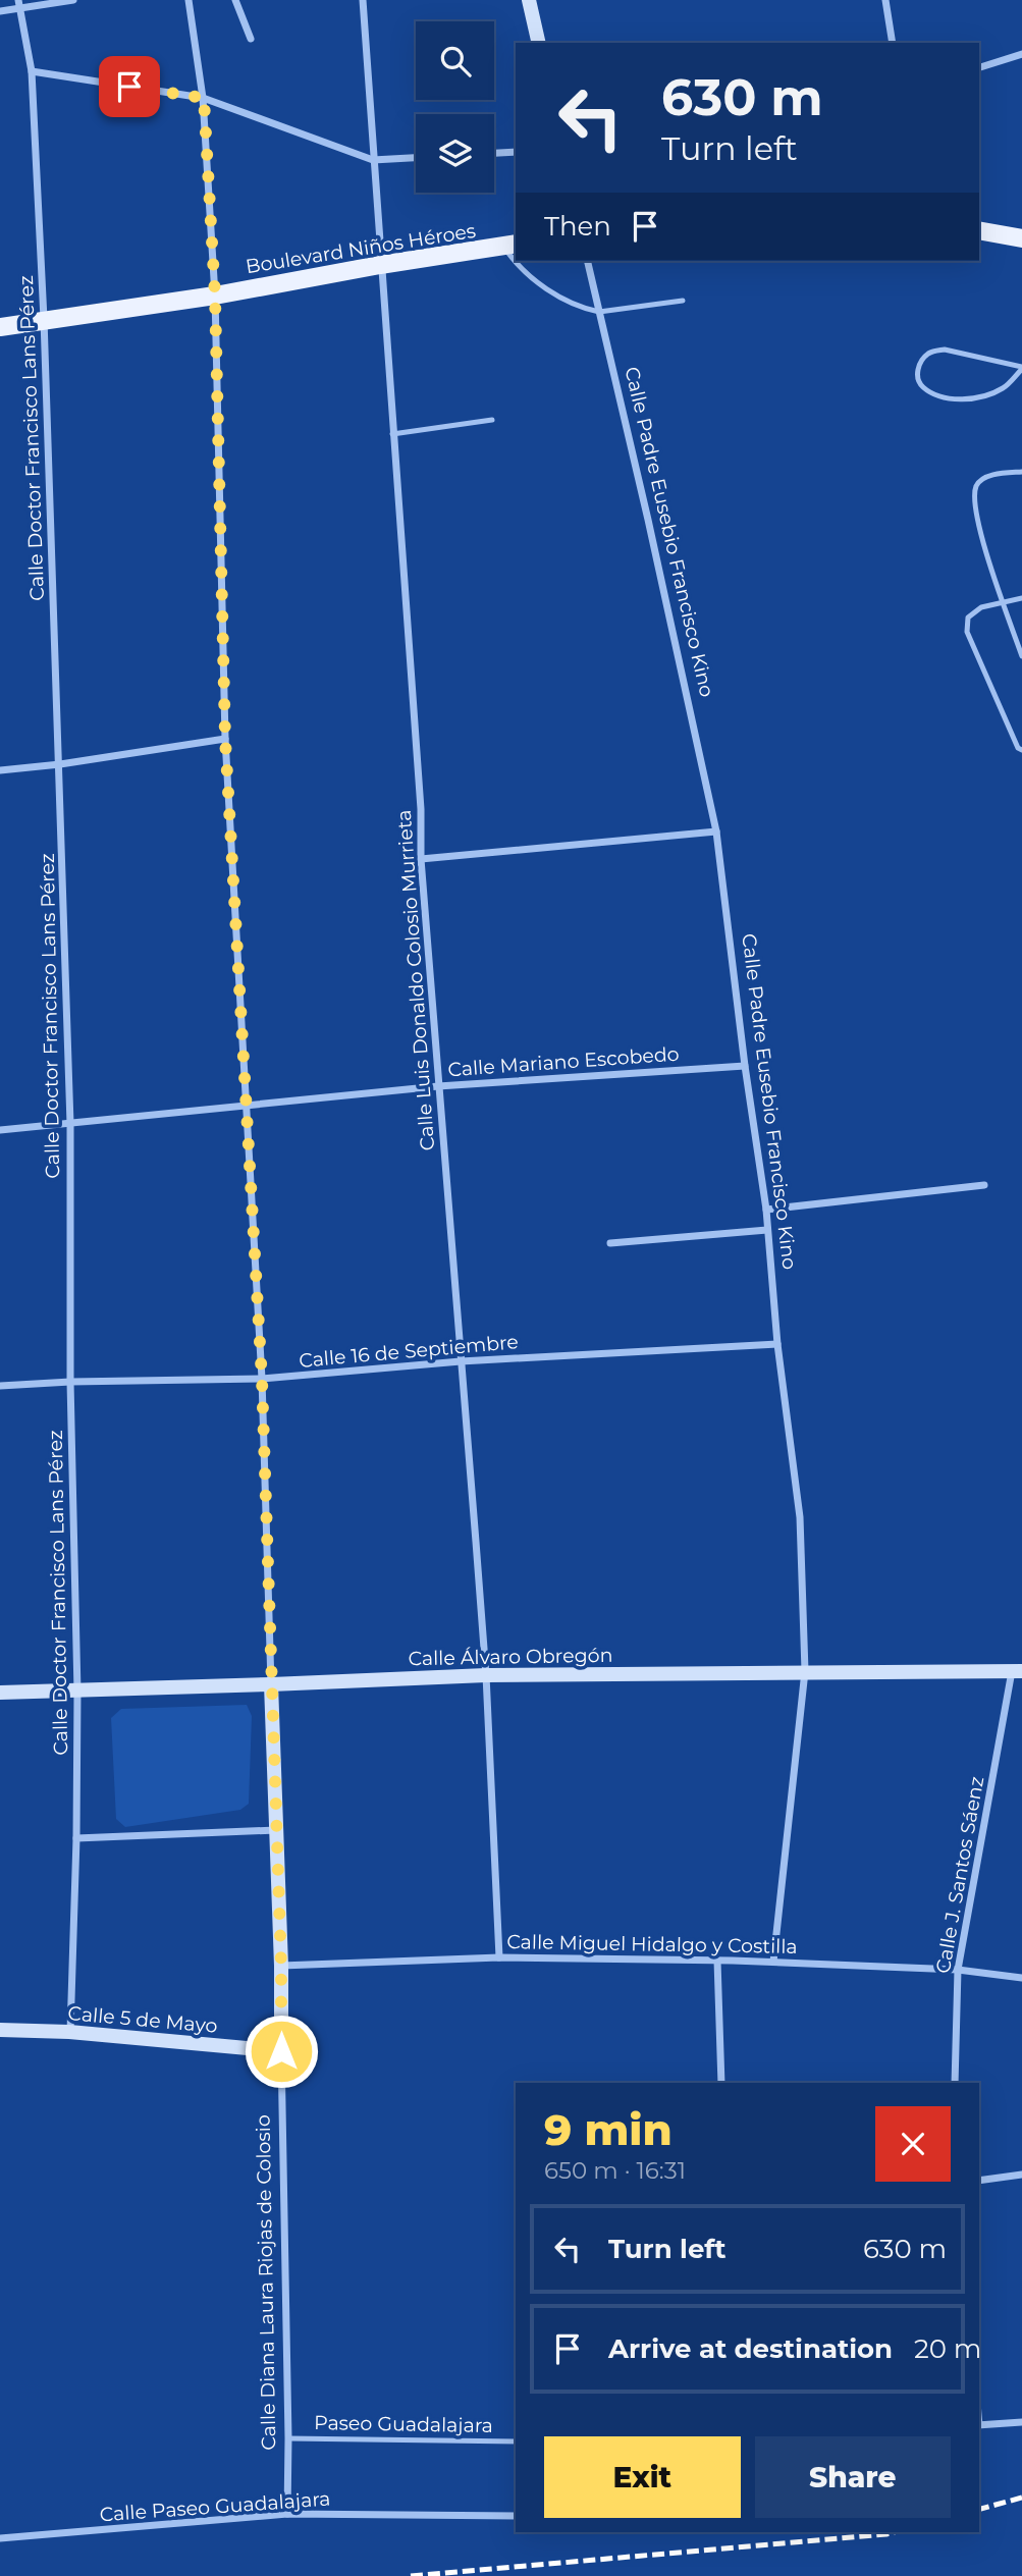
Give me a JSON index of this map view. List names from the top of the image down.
{
  "streets": {
    "main road": ["Boulevard Niños Héroes"],
    "street": [
      "Calle Doctor Francisco Lans Pérez",
      "Calle Padre Eusebio Francisco Kino",
      "Calle Luis Donaldo Colosio Murrieta",
      "Calle Mariano Escobedo",
      "Calle 16 de Septiembre",
      "Calle Álvaro Obregón",
      "Calle J. Santos Sáenz",
      "Calle Miguel Hidalgo y Costilla",
      "Calle 5 de Mayo",
      "Calle Diana Laura Riojas de Colosio",
      "Calle Paseo Guadalajara"
    ],
    "lane": ["Paseo Guadalajara"]
  },
  "crossings": [
    ["Boulevard Niños Héroes", "Calle Doctor Francisco Lans Pérez"],
    ["Boulevard Niños Héroes", "Calle Luis Donaldo Colosio Murrieta"],
    ["Boulevard Niños Héroes", "Calle Diana Laura Riojas de Colosio"],
    ["Calle Doctor Francisco Lans Pérez", "Calle Mariano Escobedo"],
    ["Calle Doctor Francisco Lans Pérez", "Calle 16 de Septiembre"],
    ["Calle Doctor Francisco Lans Pérez", "Calle Álvaro Obregón"],
    ["Calle Doctor Francisco Lans Pérez", "Calle 5 de Mayo"],
    ["Calle Padre Eusebio Francisco Kino", "Calle Mariano Escobedo"],
    ["Calle Padre Eusebio Francisco Kino", "Calle 16 de Septiembre"],
    ["Calle Padre Eusebio Francisco Kino", "Calle Álvaro Obregón"],
    ["Calle Padre Eusebio Francisco Kino", "Calle Miguel Hidalgo y Costilla"],
    ["Calle Luis Donaldo Colosio Murrieta", "Calle Mariano Escobedo"],
    ["Calle Luis Donaldo Colosio Murrieta", "Calle 16 de Septiembre"],
    ["Calle Luis Donaldo Colosio Murrieta", "Calle Álvaro Obregón"],
    ["Calle Luis Donaldo Colosio Murrieta", "Calle Miguel Hidalgo y Costilla"],
    ["Calle Mariano Escobedo", "Calle Diana Laura Riojas de Colosio"],
    ["Calle 16 de Septiembre", "Calle Diana Laura Riojas de Colosio"],
    ["Calle Álvaro Obregón", "Calle J. Santos Sáenz"],
    ["Calle Álvaro Obregón", "Calle Diana Laura Riojas de Colosio"],
    ["Calle J. Santos Sáenz", "Calle Miguel Hidalgo y Costilla"],
    ["Calle Miguel Hidalgo y Costilla", "Calle Diana Laura Riojas de Colosio"],
    ["Calle 5 de Mayo", "Calle Diana Laura Riojas de Colosio"],
    ["Calle Diana Laura Riojas de Colosio", "Paseo Guadalajara"],
    ["Calle Diana Laura Riojas de Colosio", "Calle Paseo Guadalajara"]
  ],
  "page": {
    "turn": ["630 m", "Turn left"],
    "then": "Then",
    "heading": ["9 min", "650 m · 16:31"],
    "list": [
      {
        "name": "Turn left",
        "value": "630 m"
      },
      {
        "name": "Arrive at destination",
        "value": "20 m"
      }
    ],
    "buttons": ["Exit", "Share"]
  }
}
